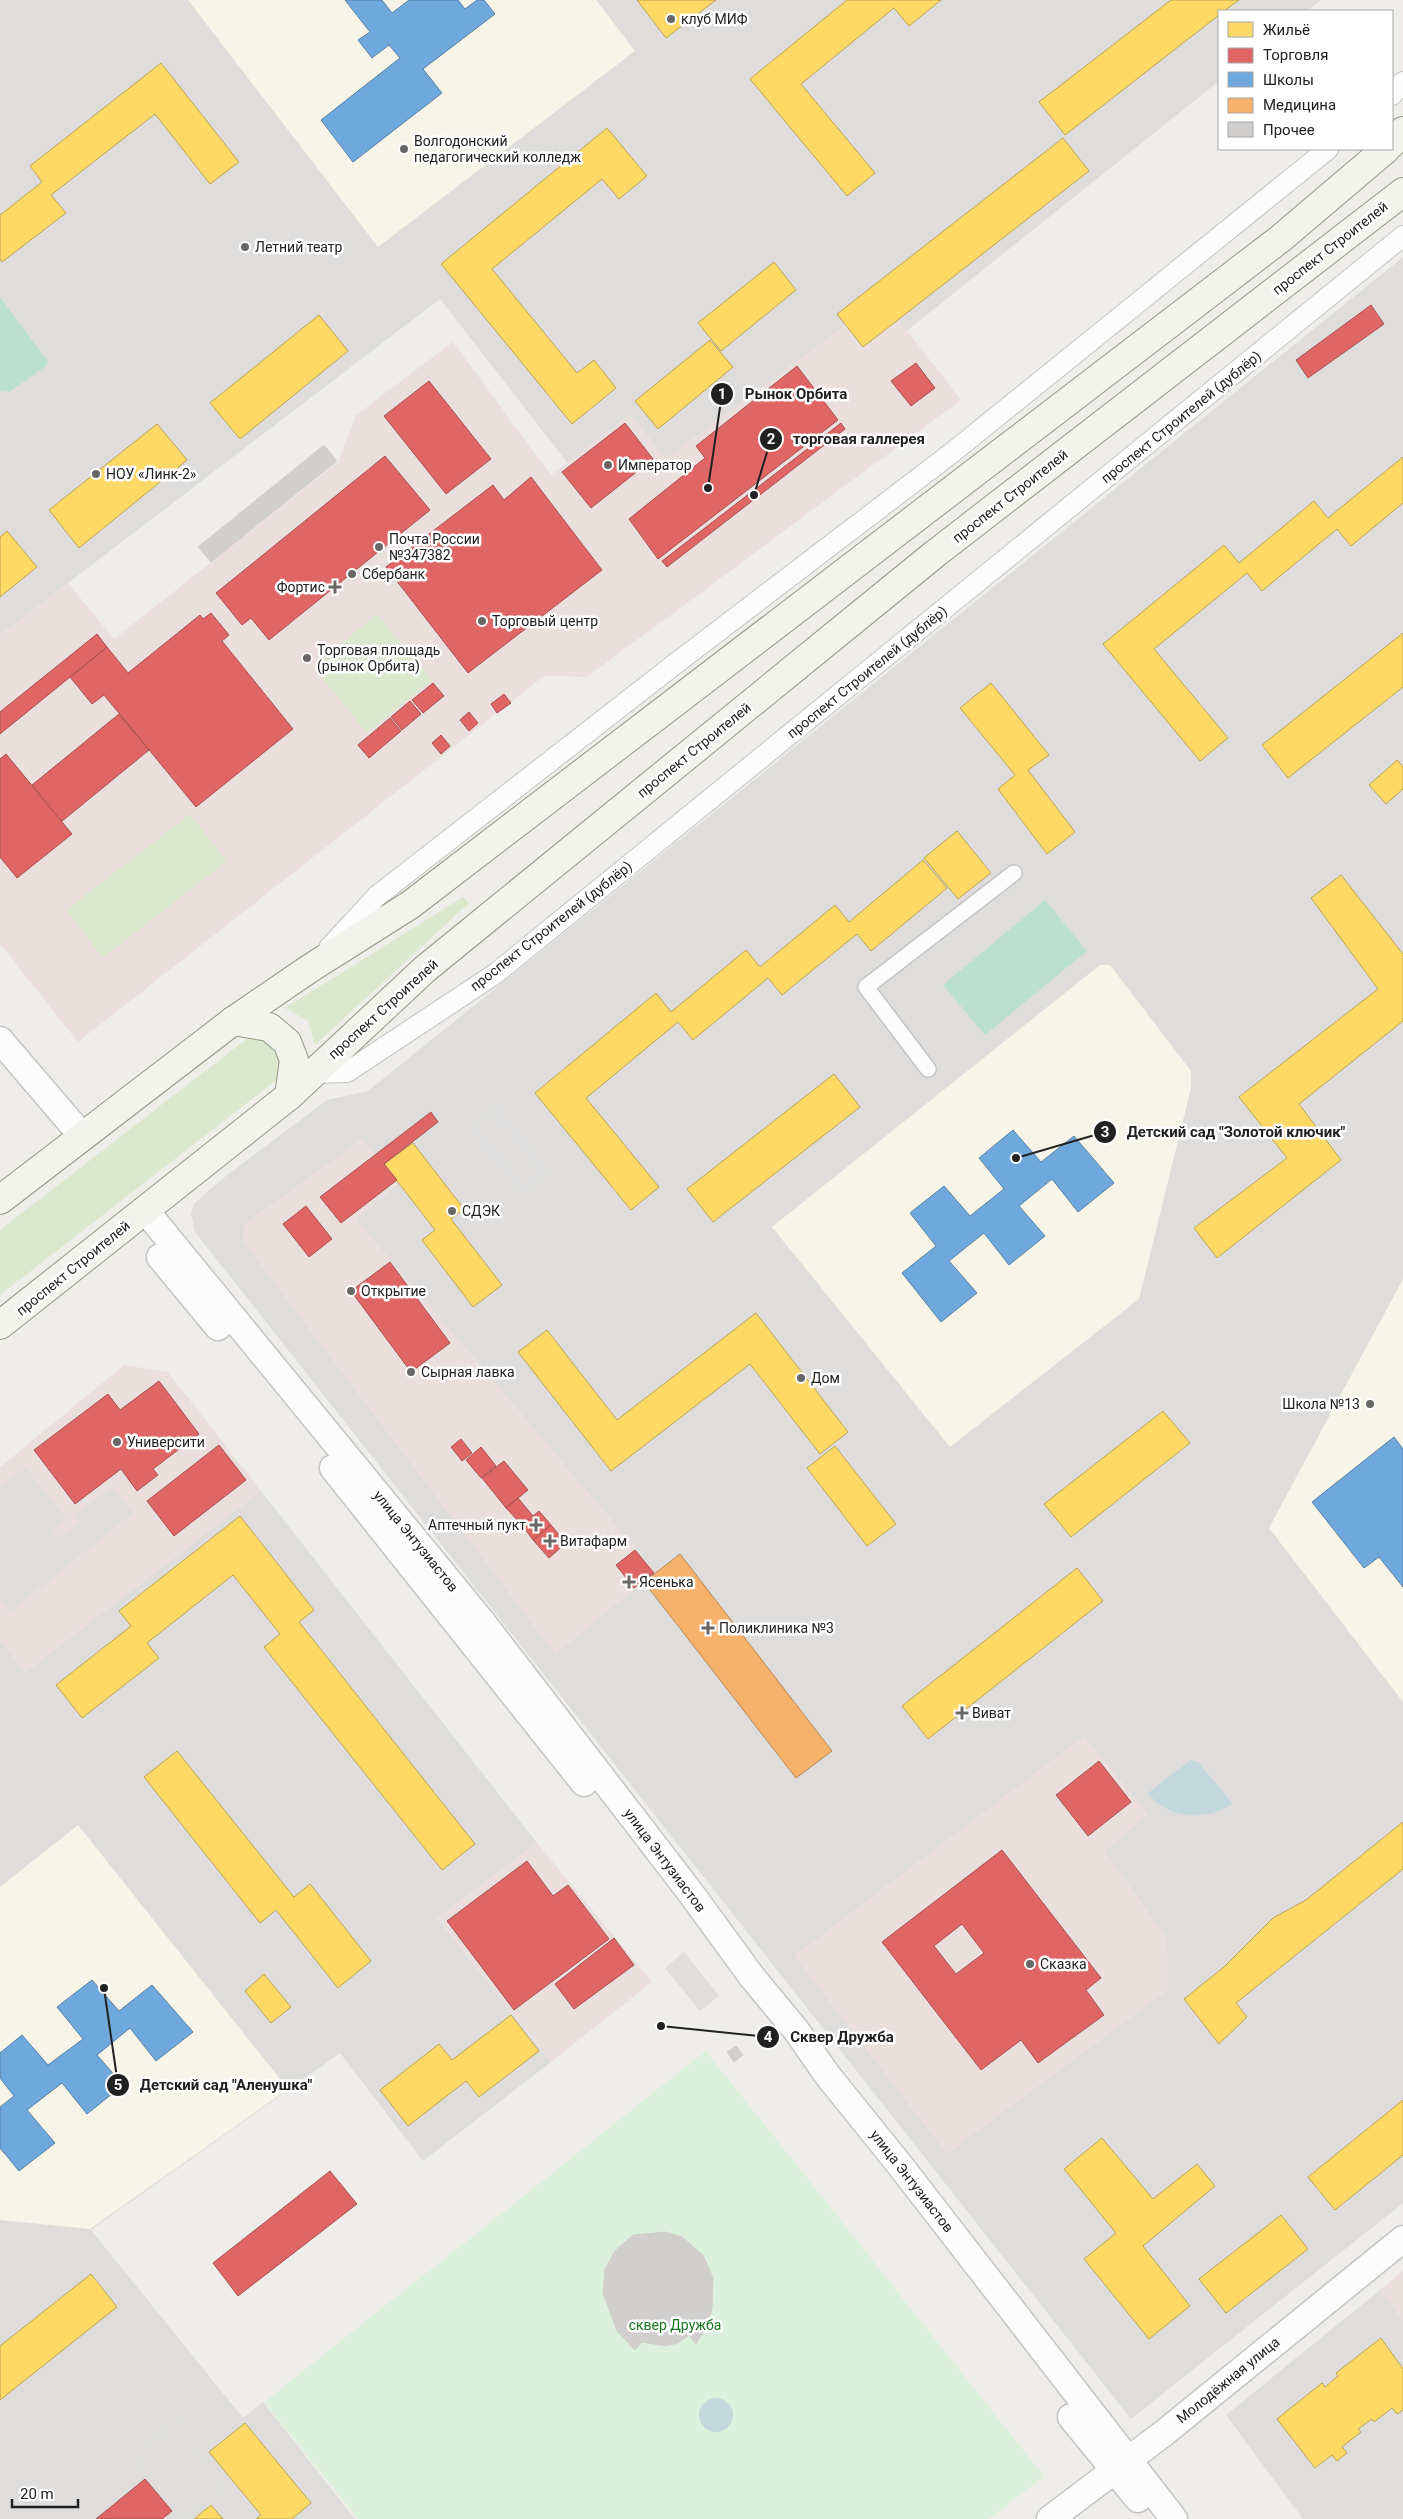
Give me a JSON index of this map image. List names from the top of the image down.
{
  "streets": {
    "main road": ["проспект Строителей"],
    "street": ["проспект Строителей (дублёр)", "улица Энтузиастов", "Молодёжная улица"]
  },
  "crossings": [
    ["проспект Строителей", "проспект Строителей (дублёр)"],
    ["проспект Строителей", "улица Энтузиастов"],
    ["улица Энтузиастов", "Молодёжная улица"]
  ],
  "parks": ["сквер Дружба"],
  "places": {
    "other": [
      "клуб МИФ",
      "Волгодонский педагогический колледж",
      "Летний театр",
      "Император",
      "НОУ «Линк-2»",
      "Рынок Орбита",
      "торговая галлерея",
      "Почта России №347382",
      "Сбербанк",
      "Торговый центр",
      "Торговая площадь (рынок Орбита)",
      "Детский сад \"Золотой ключик\"",
      "СДЭК",
      "Открытие",
      "Сырная лавка",
      "Дом",
      "Школа №13",
      "Университи",
      "Сказка",
      "Детский сад \"Аленушка\"",
      "Сквер Дружба"
    ],
    "health": [
      "Фортис",
      "Аптечный пукт",
      "Витафарм",
      "Ясенька",
      "Поликлиника №3",
      "Виват"
    ]
  },
  "legend": [
    "Жильё",
    "Торговля",
    "Школы",
    "Медицина",
    "Прочее"
  ],
  "scale_bar": "20 m"
}
